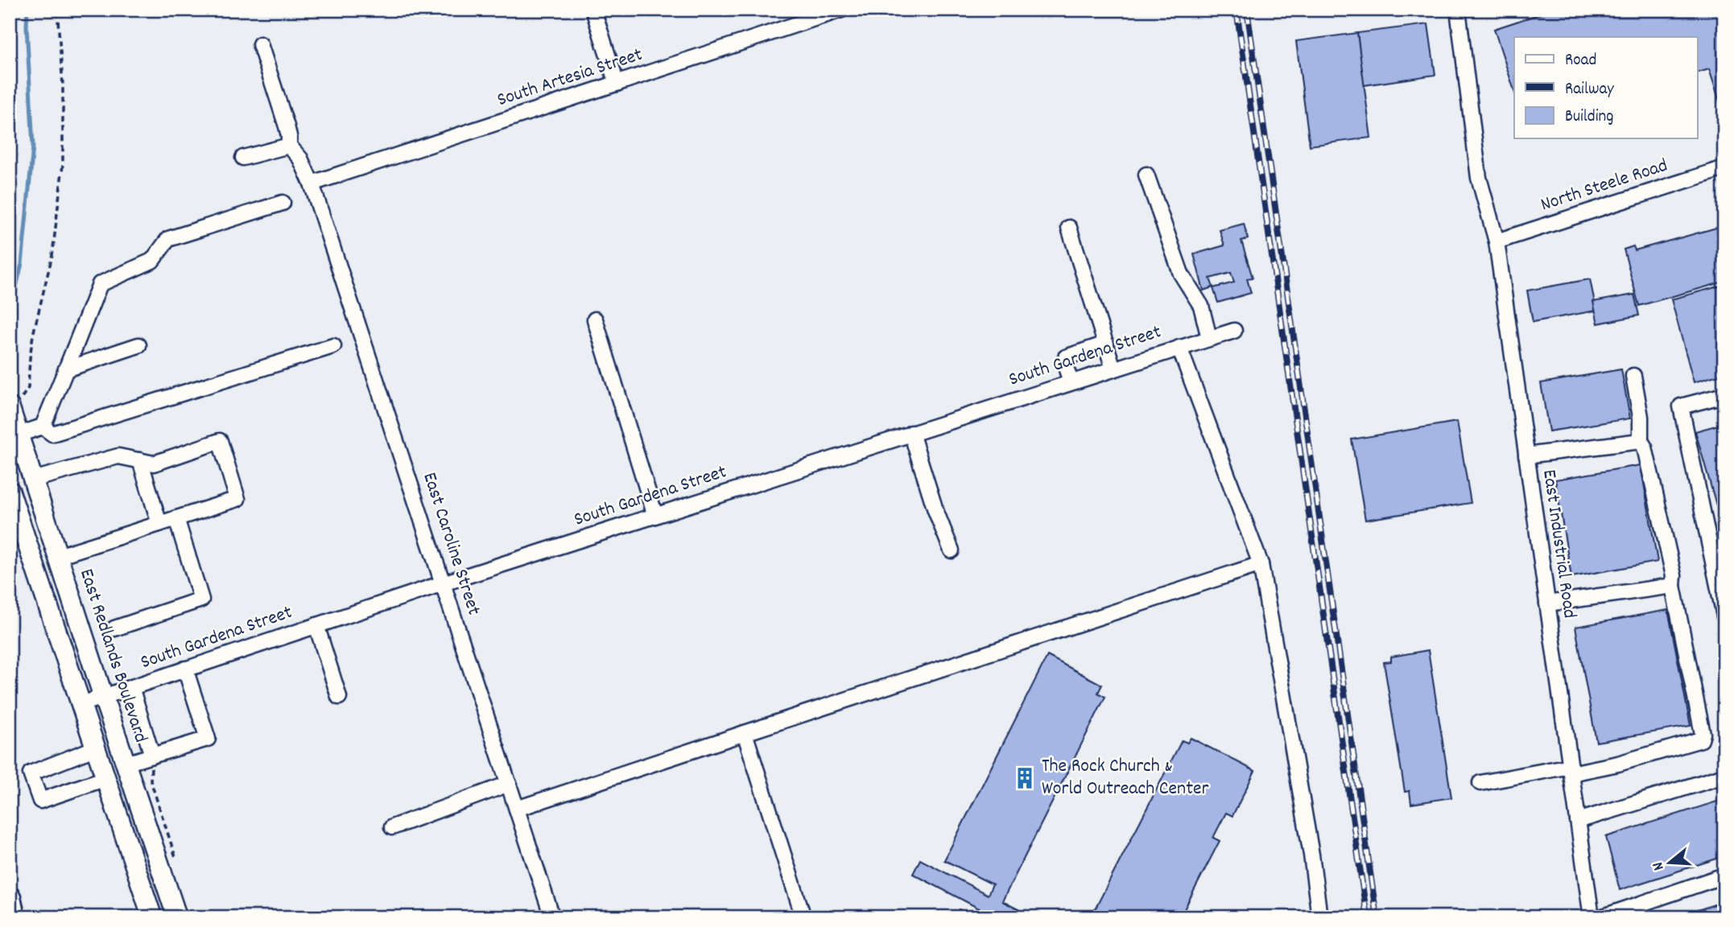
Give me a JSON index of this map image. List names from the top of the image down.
{
  "streets": {
    "main road": ["East Redlands Boulevard"],
    "street": [
      "South Artesia Street",
      "North Steele Road",
      "South Gardena Street",
      "East Caroline Street",
      "East Industrial Road"
    ]
  },
  "crossings": [
    ["South Artesia Street", "East Caroline Street"],
    ["North Steele Road", "East Industrial Road"],
    ["South Gardena Street", "East Caroline Street"],
    ["South Gardena Street", "East Redlands Boulevard"]
  ],
  "places": {
    "building": ["The Rock Church & World Outreach Center"]
  },
  "legend": ["Road", "Railway", "Building"],
  "north": "left"
}
